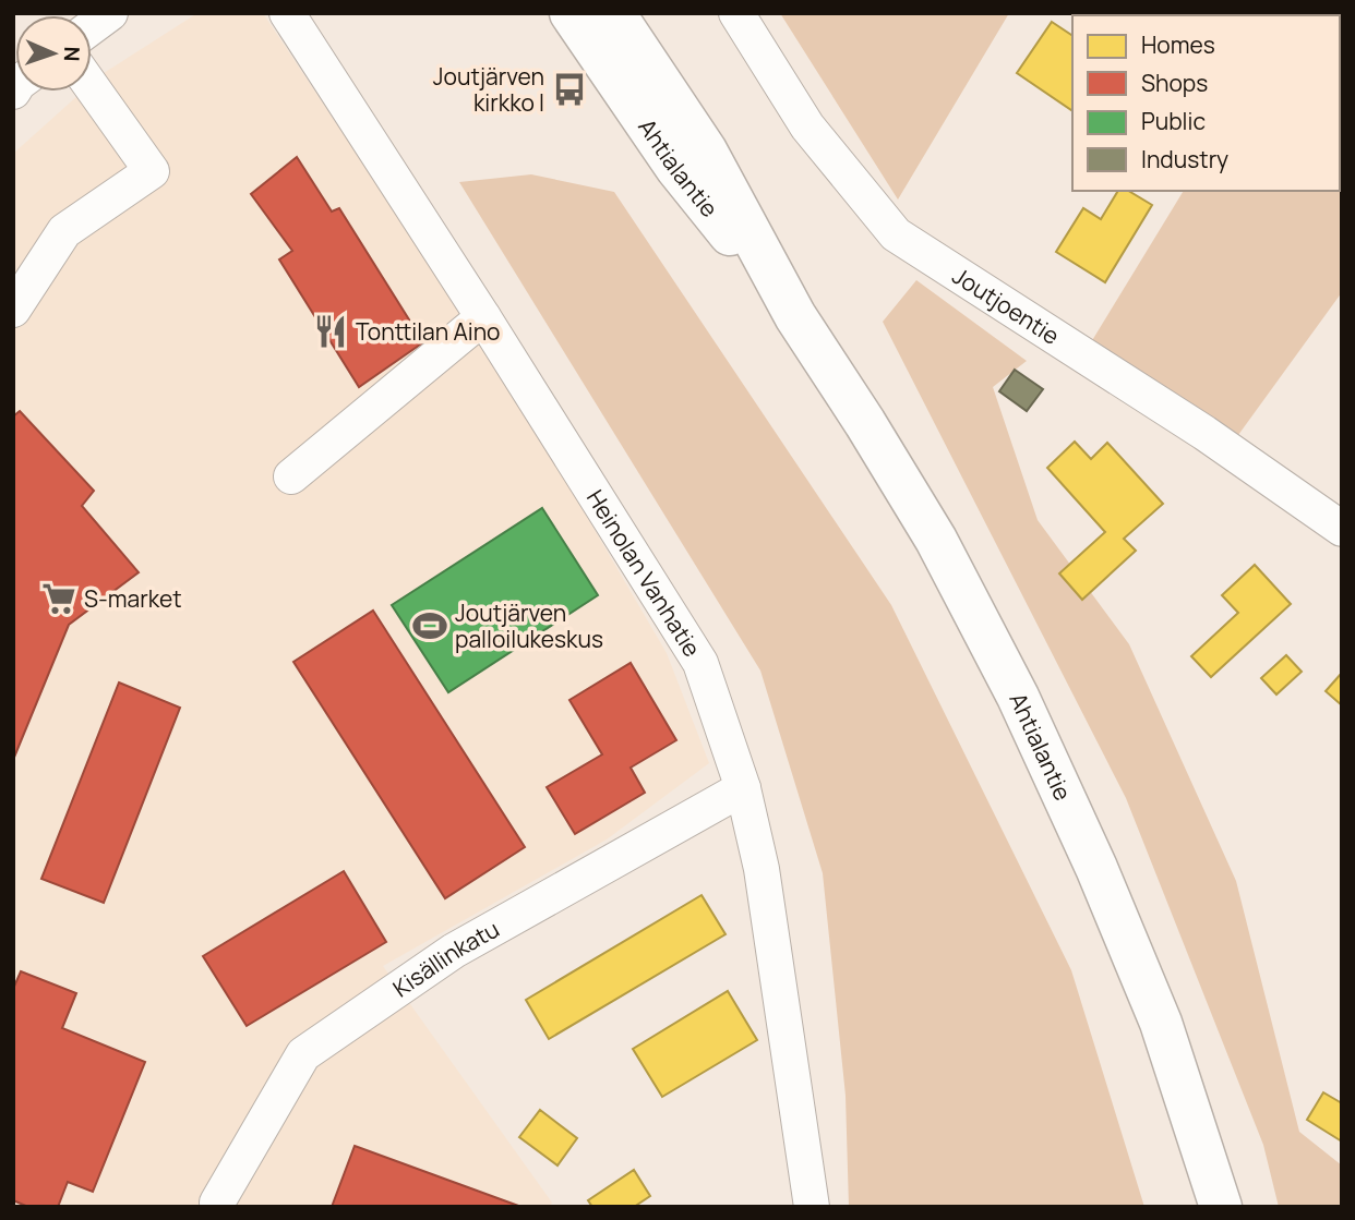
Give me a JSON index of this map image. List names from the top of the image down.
{
  "streets": {
    "main road": ["Ahtialantie"],
    "street": ["Joutjoentie", "Heinolan Vanhatie", "Kisällinkatu"]
  },
  "crossings": [
    ["Heinolan Vanhatie", "Kisällinkatu"]
  ],
  "places": {
    "bus stop": ["Joutjärven kirkko I"],
    "restaurant": ["Tonttilan Aino"],
    "supermarket": ["S-market"],
    "sports": ["Joutjärven palloilukeskus"]
  },
  "legend": [
    "Homes",
    "Shops",
    "Public",
    "Industry"
  ],
  "north": "right"
}
